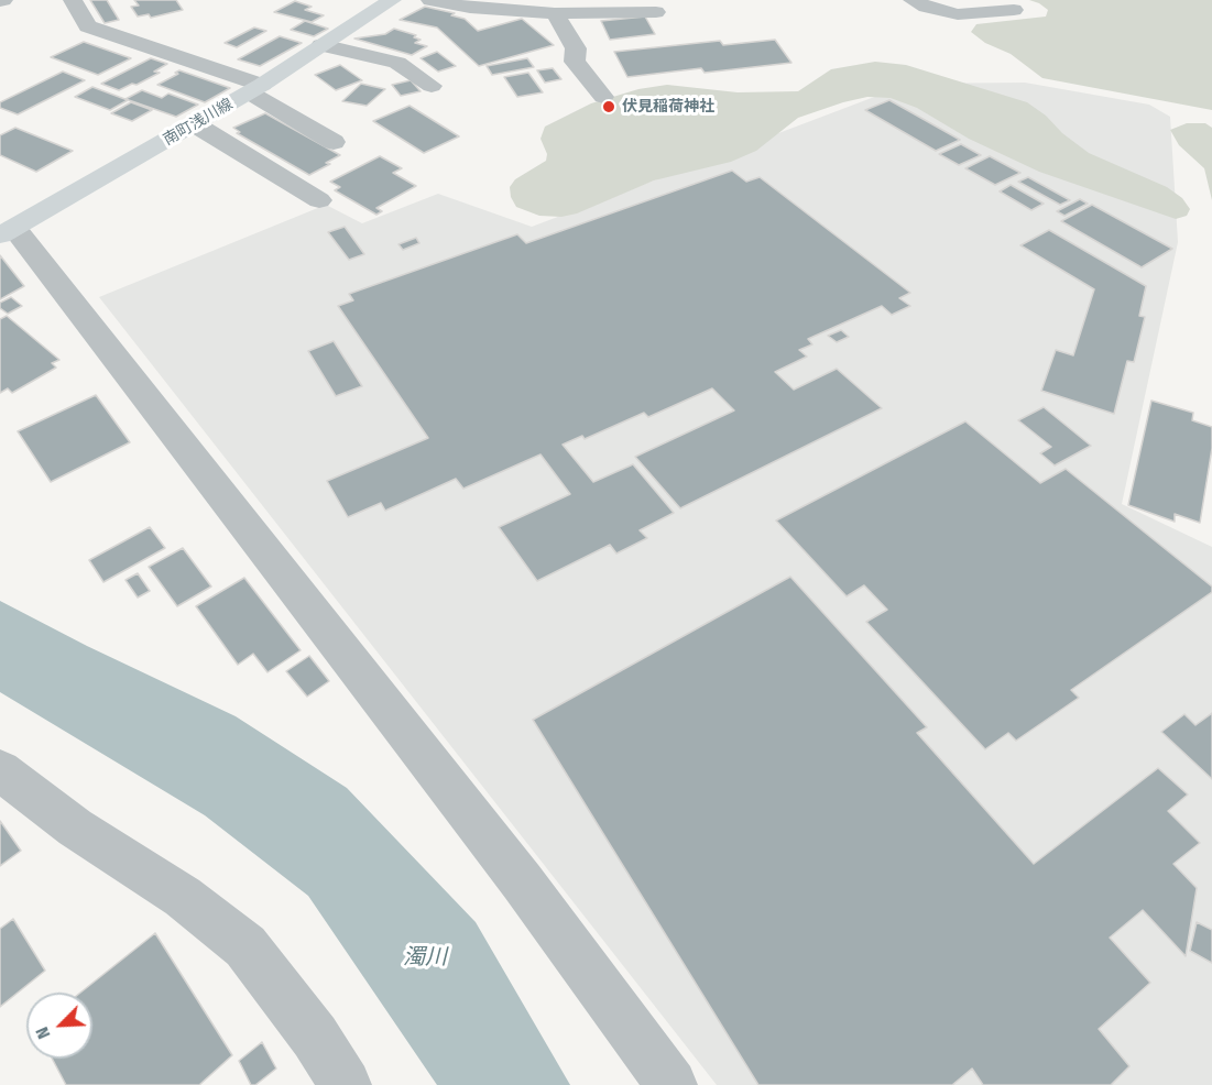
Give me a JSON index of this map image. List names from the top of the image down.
{
  "streets": {
    "street": ["南町浅川線"]
  },
  "water": ["濁川"],
  "places": ["伏見稲荷神社"],
  "north": "bottom left"
}
